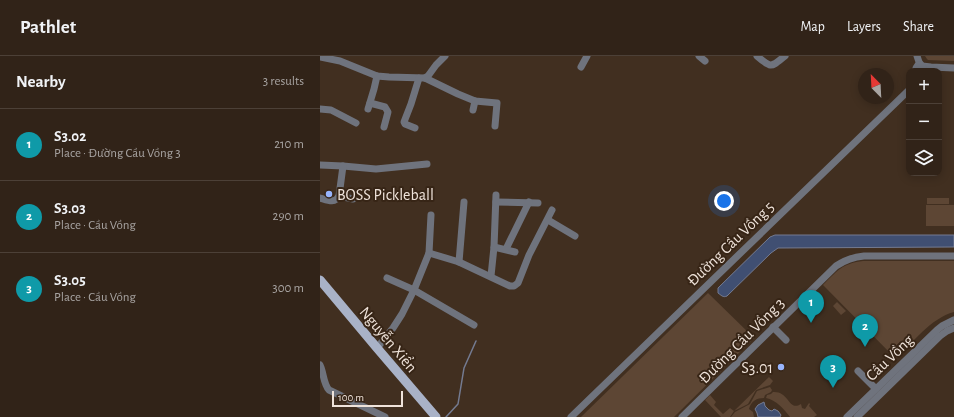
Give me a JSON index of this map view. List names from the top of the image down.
{
  "streets": {
    "main road": ["Nguyễn Xiển"],
    "street": ["Đường Cầu Vồng 5", "Đường Cầu Vồng 3", "Cầu Vồng"]
  },
  "places": ["BOSS Pickleball", "S3.01"],
  "scale_bar": "100 m",
  "north": "top left",
  "page": {
    "header": "Pathlet",
    "nav": ["Map", "Layers", "Share"],
    "heading": ["Nearby", "3 results"],
    "map_buttons": ["+", "−"],
    "list": [
      {
        "mark": "1",
        "name": "S3.02",
        "note": "Place · Đường Cầu Vồng 3",
        "value": "210 m"
      },
      {
        "mark": "2",
        "name": "S3.03",
        "note": "Place · Cầu Vồng",
        "value": "290 m"
      },
      {
        "mark": "3",
        "name": "S3.05",
        "note": "Place · Cầu Vồng",
        "value": "300 m"
      }
    ],
    "pins": ["1", "2", "3"],
    "scale": "100 m"
  }
}
